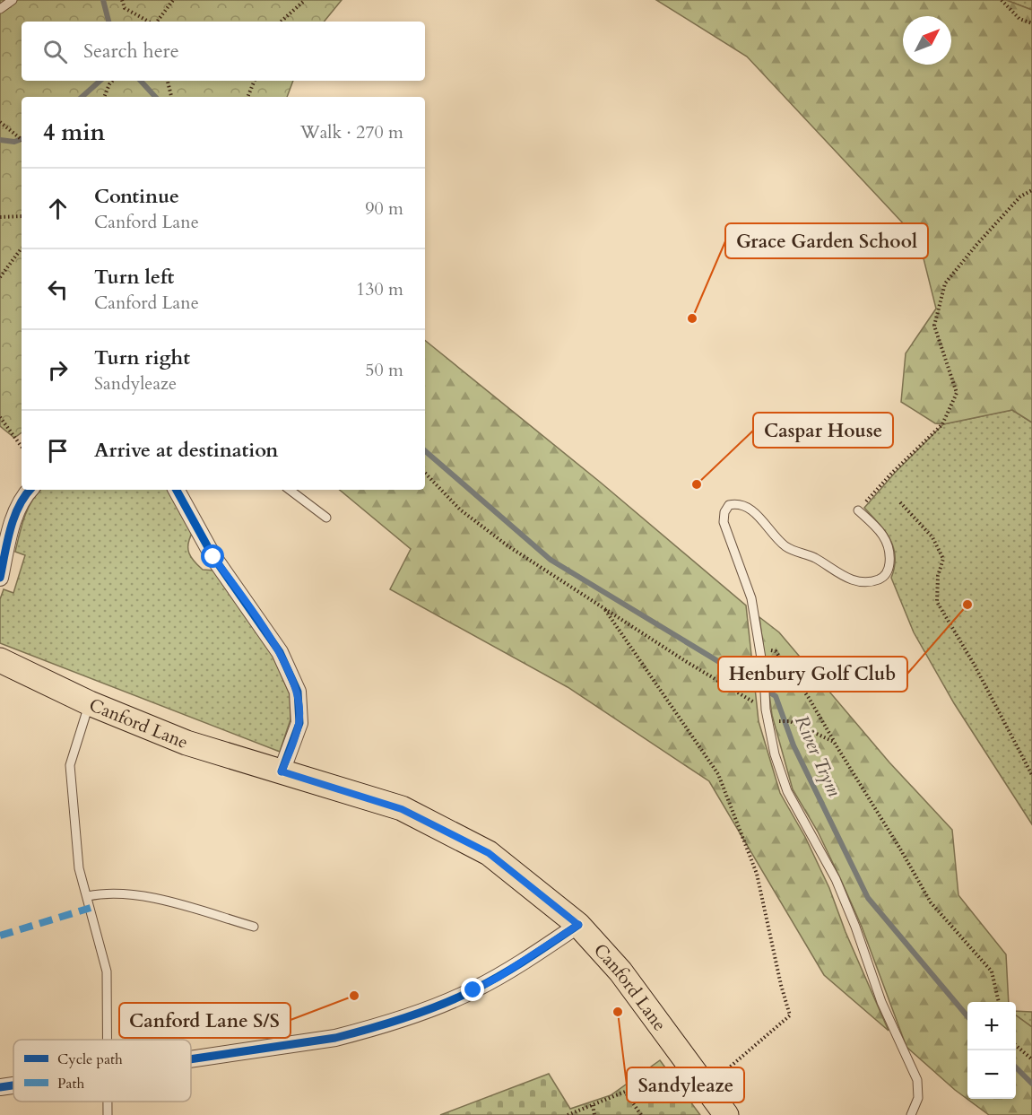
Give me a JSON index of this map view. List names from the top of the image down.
{
  "streets": {
    "main road": ["Canford Lane"]
  },
  "water": ["River Trym"],
  "places": [
    "Grace Garden School",
    "Caspar House",
    "Henbury Golf Club",
    "Canford Lane S/S",
    "Sandyleaze"
  ],
  "legend": ["Cycle path", "Path"],
  "north": "top right",
  "page": {
    "search": "Search here",
    "heading": ["4 min", "Walk · 270 m"],
    "list": [
      ["Continue", "Canford Lane", "90 m"],
      ["Turn left", "Canford Lane", "130 m"],
      ["Turn right", "Sandyleaze", "50 m"],
      "Arrive at destination"
    ],
    "map_buttons": ["+", "−"]
  }
}
